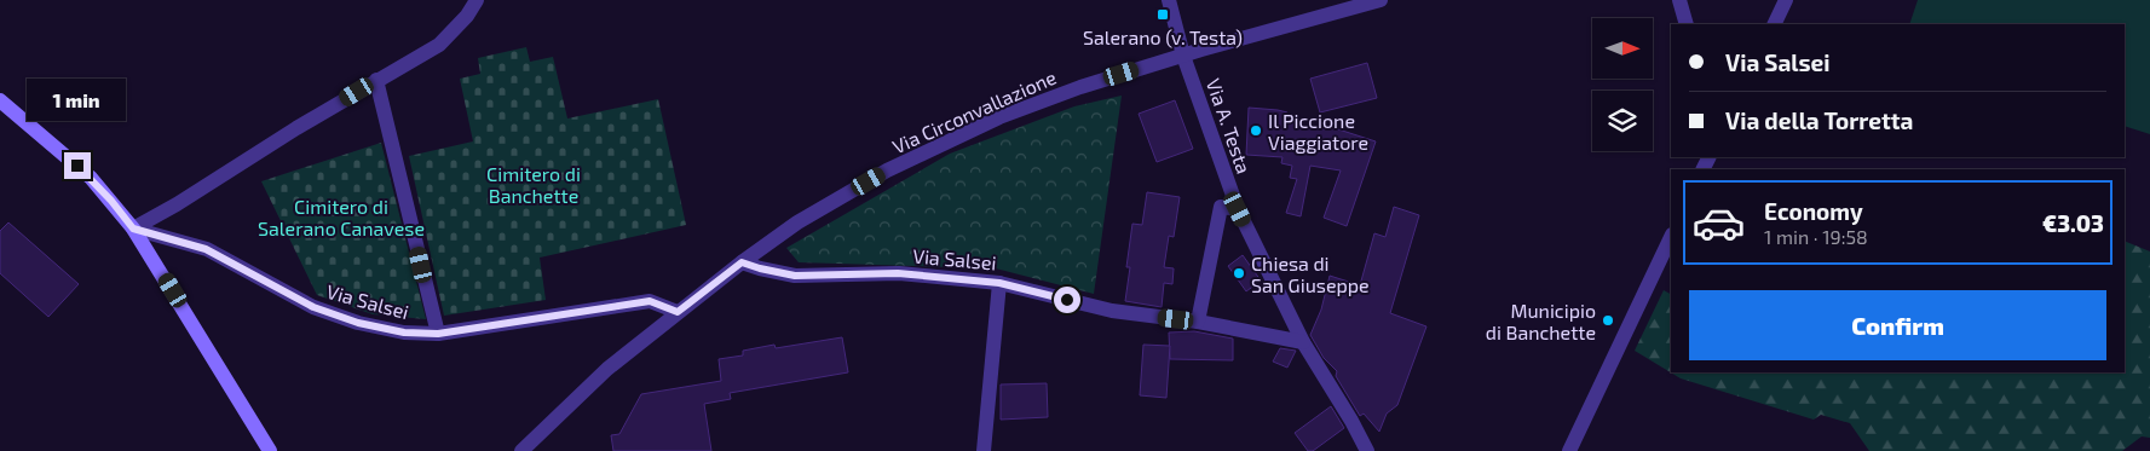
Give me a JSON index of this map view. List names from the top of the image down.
{
  "streets": {
    "street": ["Via Circonvallazione", "Via A. Testa", "Via Salsei"]
  },
  "crossings": [
    ["Via Circonvallazione", "Via A. Testa"],
    ["Via Circonvallazione", "Via Salsei"],
    ["Via A. Testa", "Via Salsei"]
  ],
  "parks": ["Cimitero di Banchette", "Cimitero di Salerano Canavese"],
  "places": {
    "transit": ["Salerano (v. Testa)"],
    "other": ["Il Piccione Viaggiatore", "Chiesa di San Giuseppe", "Municipio di Banchette"]
  },
  "north": "right",
  "page": {
    "banner": ["Via Salsei", "Via della Torretta"],
    "bubble": "1 min",
    "list": [
      {
        "name": "Economy",
        "note": "1 min · 19:58",
        "value": "€3.03"
      }
    ],
    "buttons": "Confirm"
  }
}
